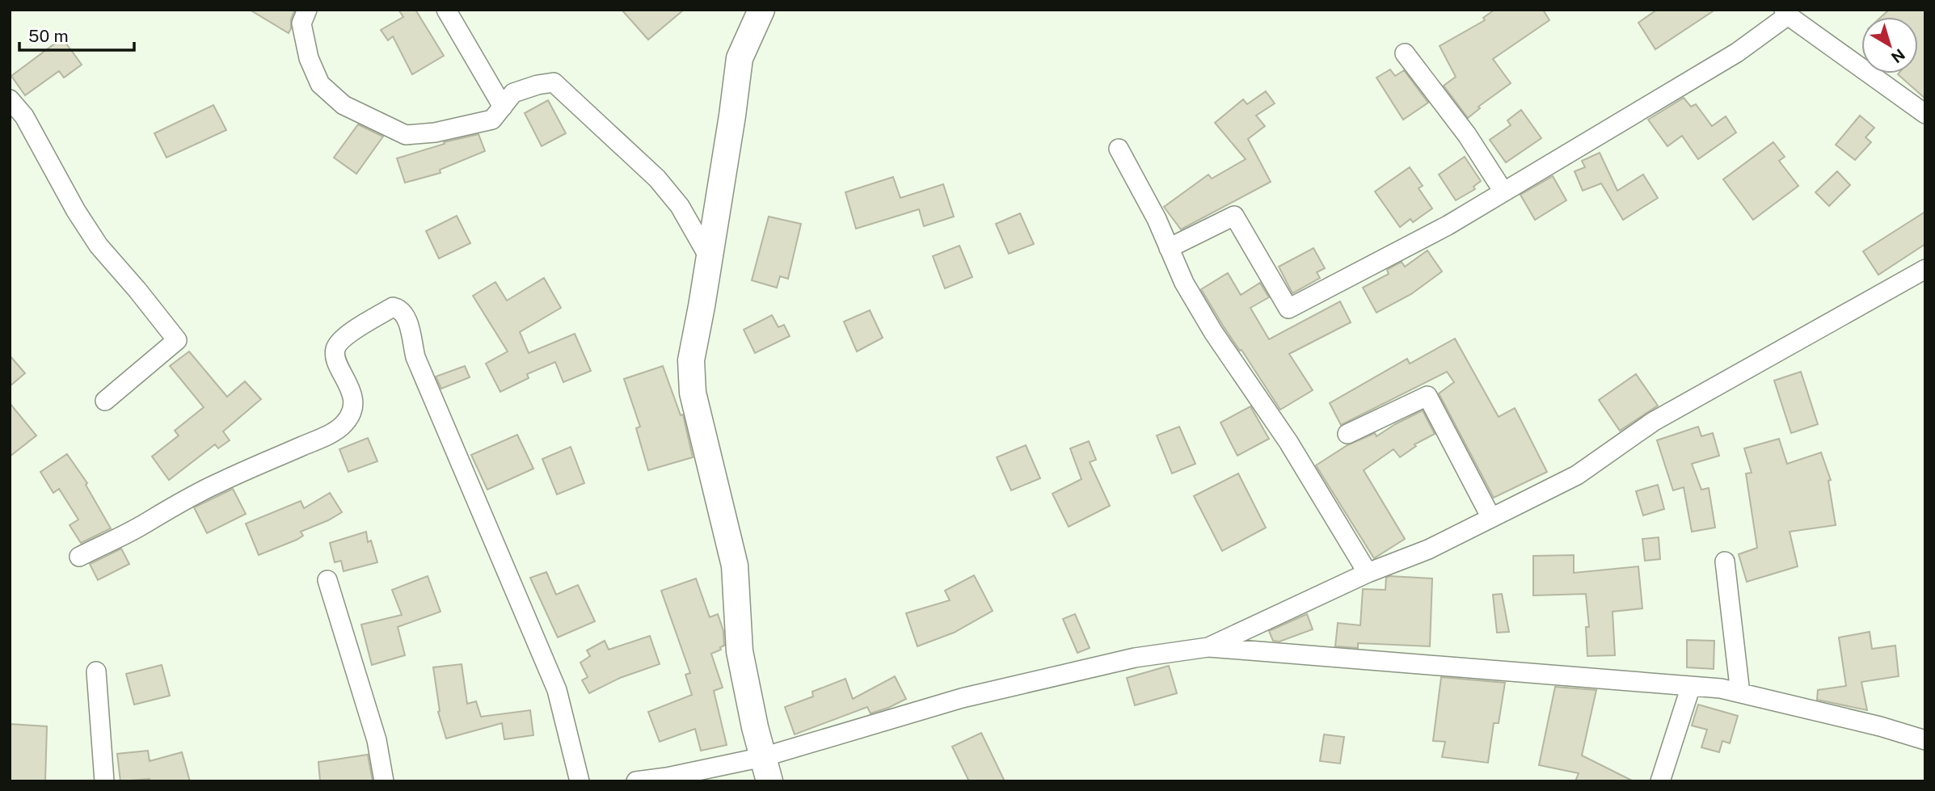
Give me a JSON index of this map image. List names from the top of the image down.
{
  "scale_bar": "50 m",
  "north": "bottom right"
}
